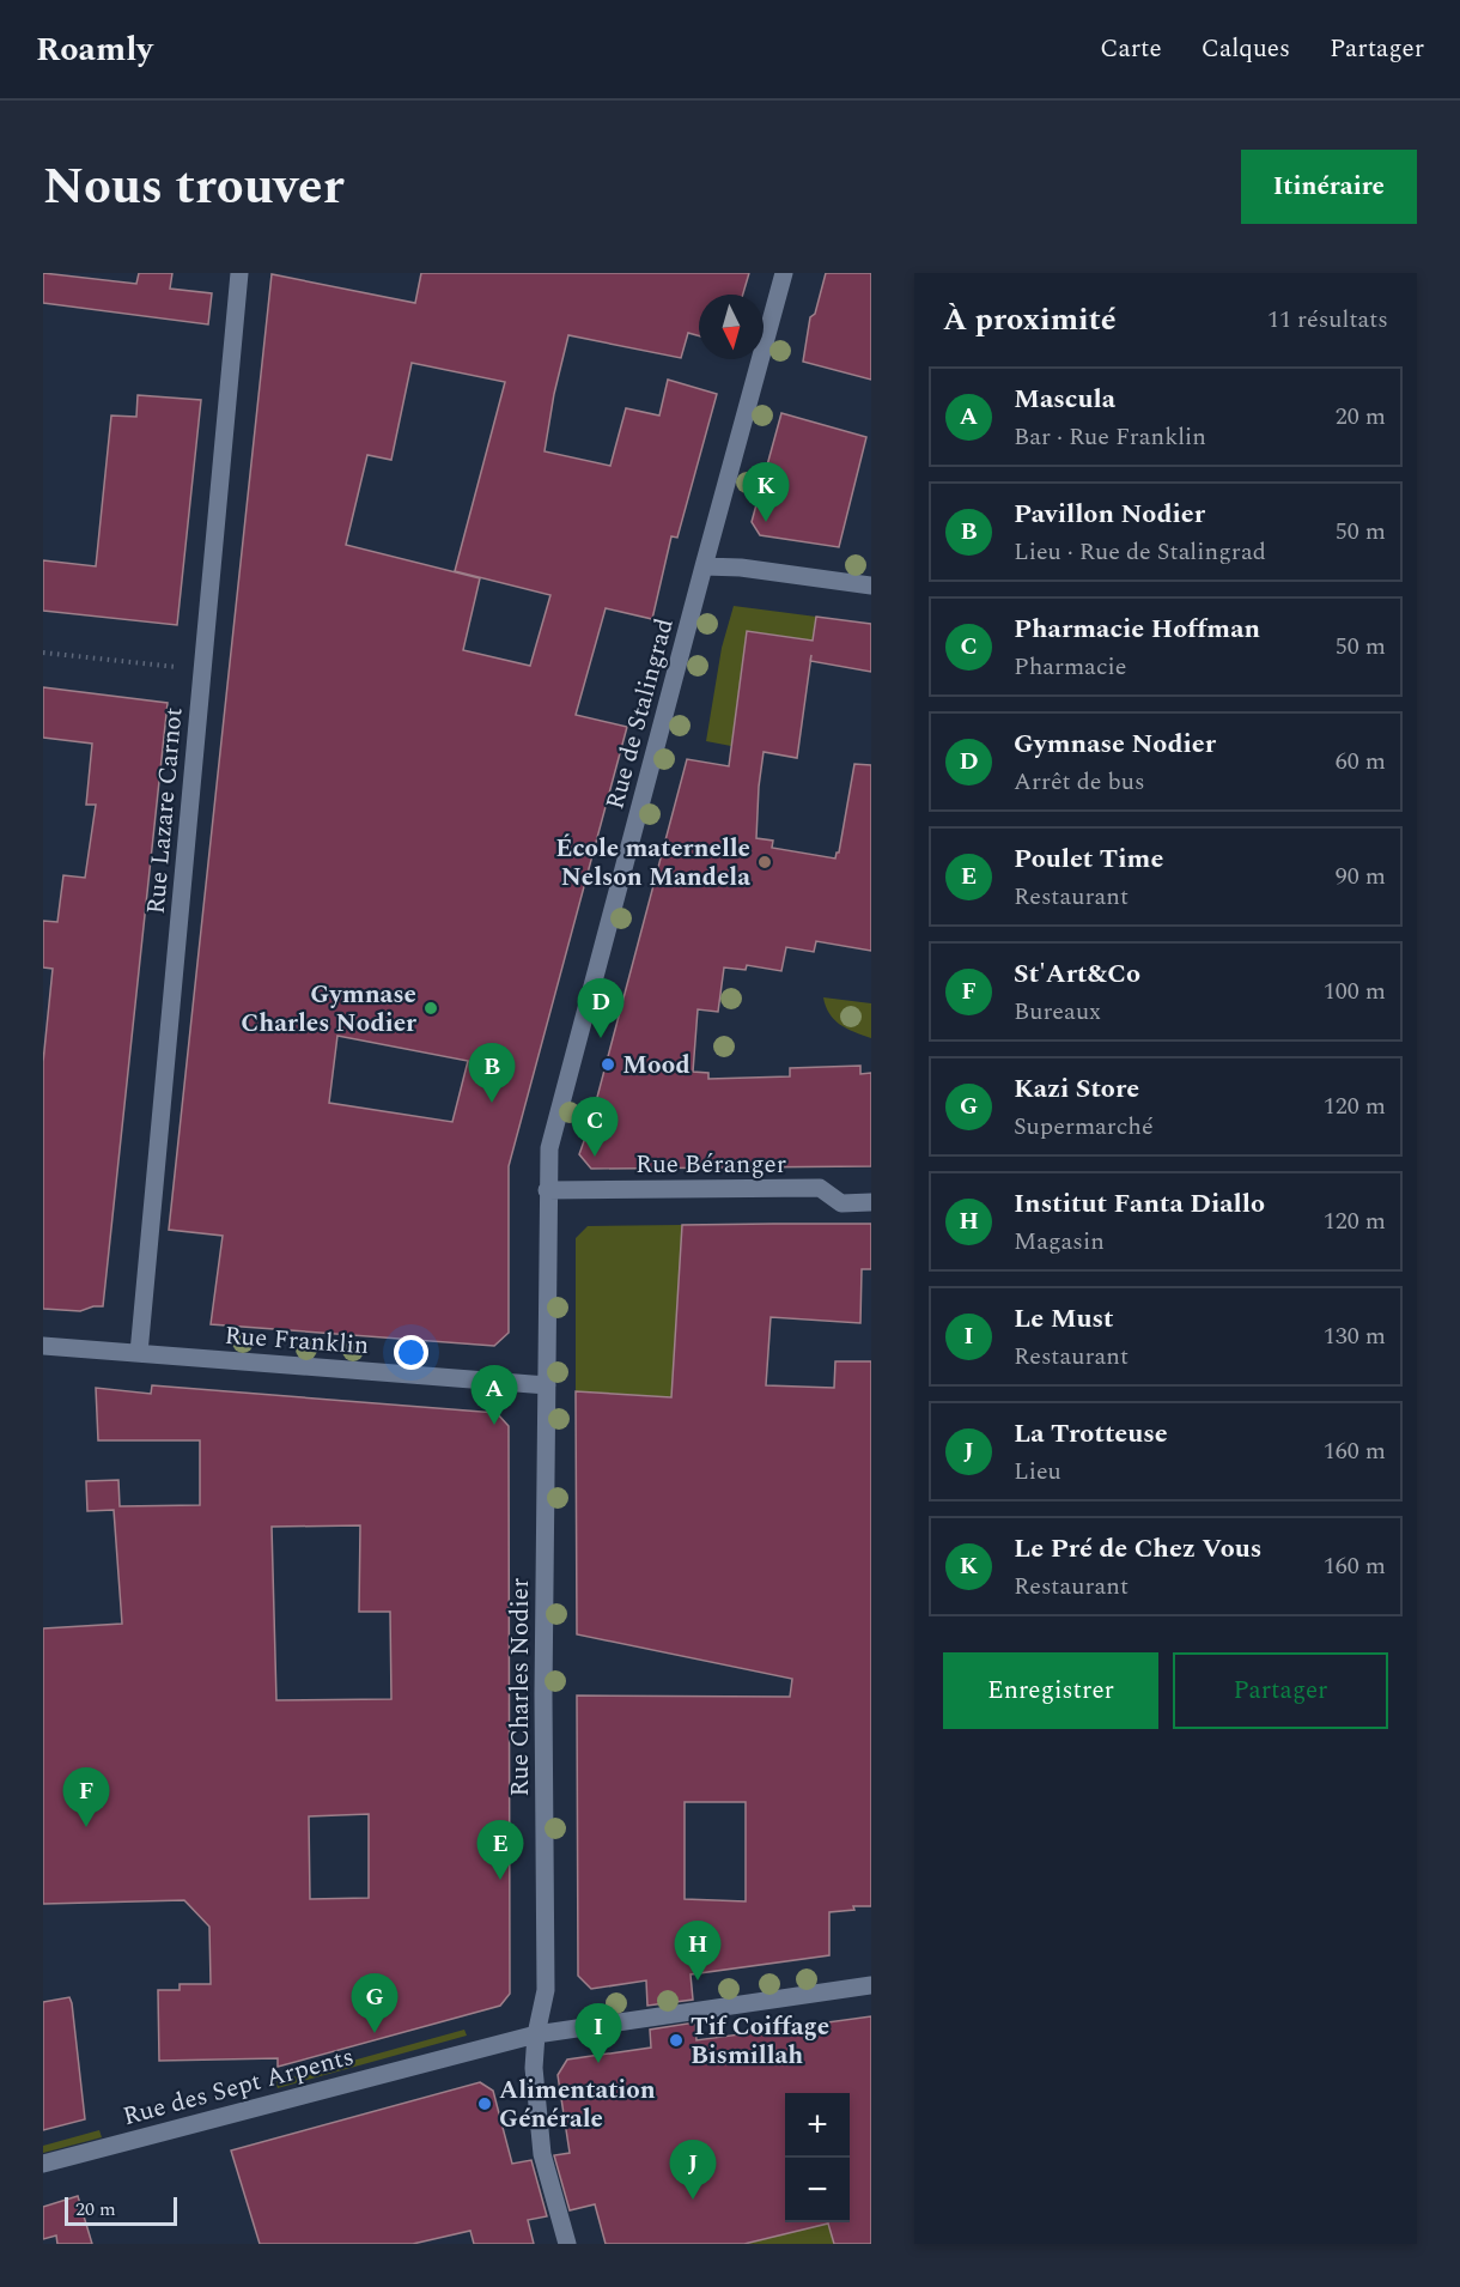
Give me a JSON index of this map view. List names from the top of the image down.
{
  "streets": {
    "street": [
      "Rue de Stalingrad",
      "Rue Lazare Carnot",
      "Rue Béranger",
      "Rue Franklin",
      "Rue Charles Nodier",
      "Rue des Sept Arpents"
    ]
  },
  "crossings": [
    ["Rue de Stalingrad", "Rue Béranger"],
    ["Rue de Stalingrad", "Rue Franklin"],
    ["Rue de Stalingrad", "Rue Charles Nodier"],
    ["Rue Lazare Carnot", "Rue Franklin"],
    ["Rue Franklin", "Rue Charles Nodier"],
    ["Rue Charles Nodier", "Rue des Sept Arpents"]
  ],
  "places": [
    "École maternelle Nelson Mandela",
    "Gymnase Charles Nodier",
    "Mood",
    "Tif Coiffage Bismillah",
    "Alimentation Générale"
  ],
  "scale_bar": "20 m",
  "north": "bottom",
  "page": {
    "header": "Roamly",
    "nav": ["Carte", "Calques", "Partager"],
    "title": "Nous trouver",
    "buttons": [
      "Itinéraire",
      ["Enregistrer", "Partager"]
    ],
    "heading": ["À proximité", "11 résultats"],
    "list": [
      {
        "mark": "A",
        "name": "Mascula",
        "note": "Bar · Rue Franklin",
        "value": "20 m"
      },
      {
        "mark": "B",
        "name": "Pavillon Nodier",
        "note": "Lieu · Rue de Stalingrad",
        "value": "50 m"
      },
      {
        "mark": "C",
        "name": "Pharmacie Hoffman",
        "note": "Pharmacie",
        "value": "50 m"
      },
      {
        "mark": "D",
        "name": "Gymnase Nodier",
        "note": "Arrêt de bus",
        "value": "60 m"
      },
      {
        "mark": "E",
        "name": "Poulet Time",
        "note": "Restaurant",
        "value": "90 m"
      },
      {
        "mark": "F",
        "name": "St'Art&Co",
        "note": "Bureaux",
        "value": "100 m"
      },
      {
        "mark": "G",
        "name": "Kazi Store",
        "note": "Supermarché",
        "value": "120 m"
      },
      {
        "mark": "H",
        "name": "Institut Fanta Diallo",
        "note": "Magasin",
        "value": "120 m"
      },
      {
        "mark": "I",
        "name": "Le Must",
        "note": "Restaurant",
        "value": "130 m"
      },
      {
        "mark": "J",
        "name": "La Trotteuse",
        "note": "Lieu",
        "value": "160 m"
      },
      {
        "mark": "K",
        "name": "Le Pré de Chez Vous",
        "note": "Restaurant",
        "value": "160 m"
      }
    ],
    "pins": [
      "K",
      "D",
      "B",
      "C",
      "A",
      "F",
      "E",
      "H",
      "G",
      "I",
      "J"
    ],
    "map_buttons": ["+", "−"],
    "scale": "20 m"
  }
}
